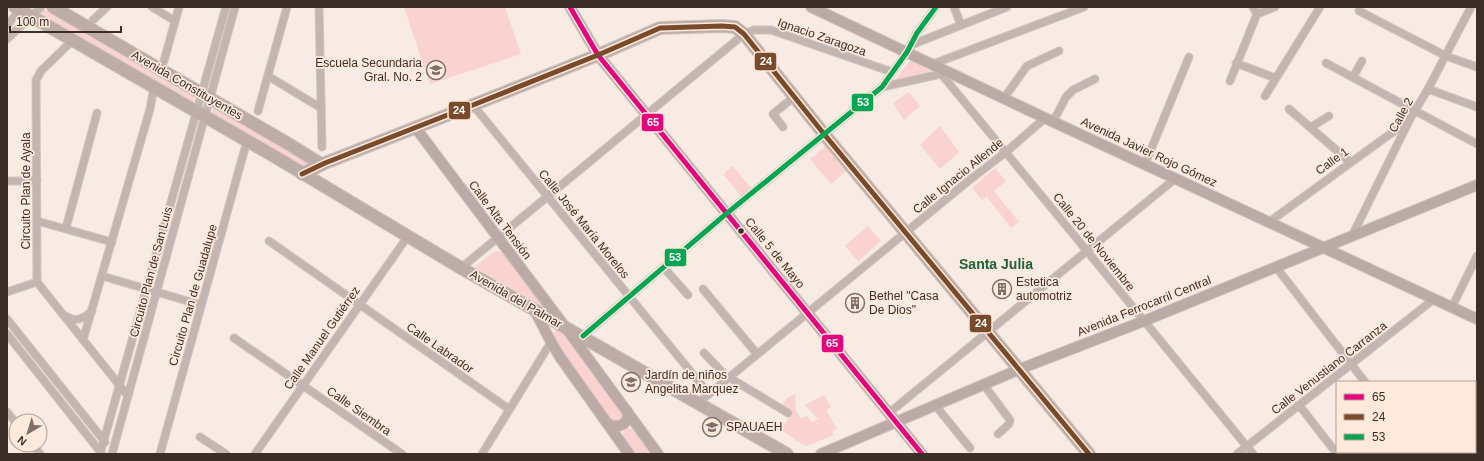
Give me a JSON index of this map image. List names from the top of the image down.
{
  "streets": {
    "main road": ["Avenida Constituyentes", "Avenida del Palmar"],
    "street": [
      "Ignacio Zaragoza",
      "Calle 2",
      "Avenida Javier Rojo Gómez",
      "Calle 1",
      "Calle Ignacio Allende",
      "Circuito Plan de Ayala",
      "Calle Alta Tensión",
      "Calle José María Morelos",
      "Calle 20 de Noviembre",
      "Calle 5 de Mayo",
      "Circuito Plan de San Luis",
      "Circuito Plan de Guadalupe",
      "Avenida Ferrocarril Central",
      "Calle Manuel Gutiérrez",
      "Calle Labrador",
      "Calle Venustiano Carranza",
      "Calle Siembra"
    ]
  },
  "crossings": [
    ["Avenida Constituyentes", "Circuito Plan de Ayala"],
    ["Avenida Constituyentes", "Circuito Plan de San Luis"],
    ["Avenida Constituyentes", "Circuito Plan de Guadalupe"],
    ["Avenida Constituyentes", "Avenida del Palmar"],
    ["Calle 2", "Calle 1"],
    ["Calle 2", "Avenida Ferrocarril Central"],
    ["Avenida Javier Rojo Gómez", "Calle 1"],
    ["Avenida Javier Rojo Gómez", "Calle Ignacio Allende"],
    ["Avenida Javier Rojo Gómez", "Calle 20 de Noviembre"],
    ["Avenida Javier Rojo Gómez", "Avenida Ferrocarril Central"],
    ["Avenida Javier Rojo Gómez", "Calle Venustiano Carranza"],
    ["Calle Ignacio Allende", "Calle José María Morelos"],
    ["Calle Ignacio Allende", "Calle 20 de Noviembre"],
    ["Calle Ignacio Allende", "Calle 5 de Mayo"],
    ["Calle Ignacio Allende", "Avenida del Palmar"],
    ["Calle Alta Tensión", "Avenida del Palmar"],
    ["Calle 20 de Noviembre", "Avenida Ferrocarril Central"],
    ["Calle 20 de Noviembre", "Calle Venustiano Carranza"],
    ["Calle 5 de Mayo", "Avenida Ferrocarril Central"],
    ["Circuito Plan de Guadalupe", "Avenida del Palmar"],
    ["Avenida del Palmar", "Calle Manuel Gutiérrez"],
    ["Calle Manuel Gutiérrez", "Calle Labrador"],
    ["Calle Manuel Gutiérrez", "Calle Siembra"]
  ],
  "districts": ["Santa Julia"],
  "places": {
    "school or university": ["Escuela Secundaria Gral. No. 2", "Jardín de niños Angelita Marquez", "SPAUAEH"],
    "building": ["Estetica automotriz", "Bethel \"Casa De Dios\""]
  },
  "lines": ["transit line 65", "transit line 53", "transit line 24"],
  "legend": ["65", "24", "53"],
  "scale_bar": "100 m",
  "north": "bottom left"
}
